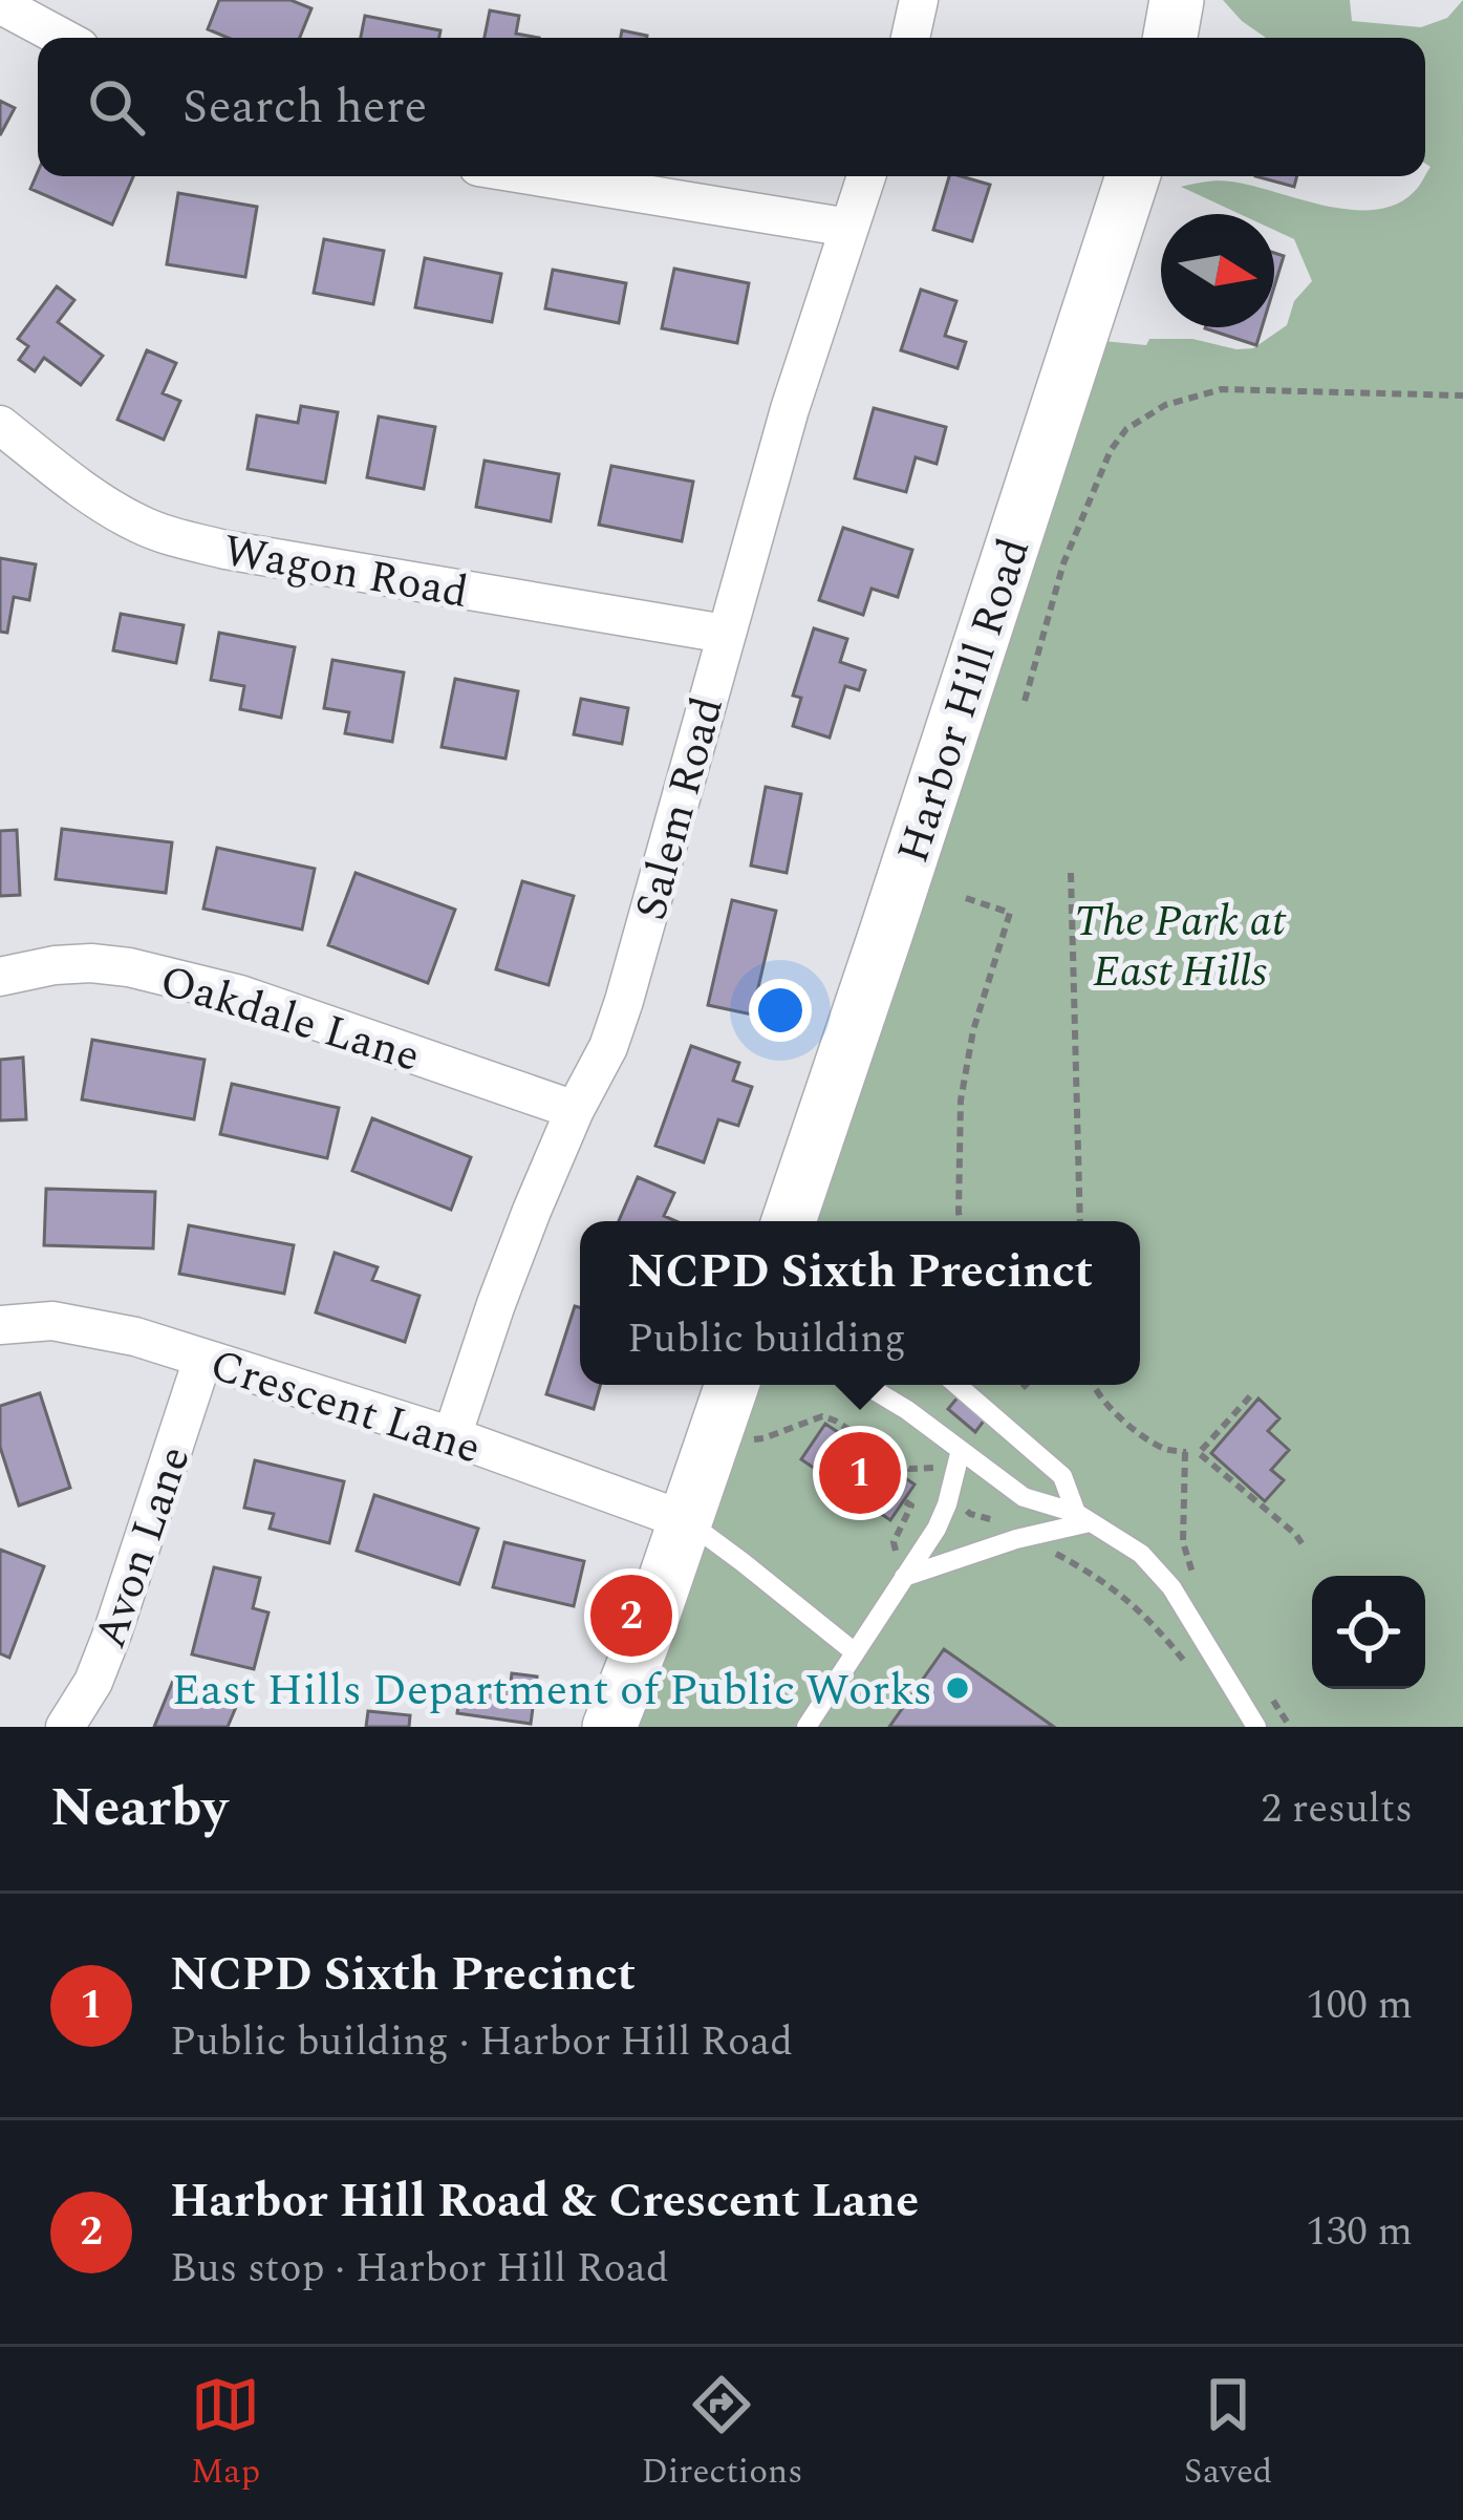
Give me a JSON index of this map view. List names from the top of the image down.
{
  "streets": {
    "street": [
      "Wagon Road",
      "Harbor Hill Road",
      "Salem Road",
      "Oakdale Lane",
      "Crescent Lane",
      "Avon Lane"
    ]
  },
  "crossings": [
    ["Wagon Road", "Salem Road"],
    ["Salem Road", "Oakdale Lane"],
    ["Salem Road", "Crescent Lane"],
    ["Crescent Lane", "Avon Lane"]
  ],
  "parks": ["The Park at East Hills"],
  "places": ["East Hills Department of Public Works"],
  "north": "right",
  "page": {
    "search": "Search here",
    "popup": ["NCPD Sixth Precinct", "Public building"],
    "pins": ["1", "2"],
    "heading": ["Nearby", "2 results"],
    "list": [
      {
        "mark": "1",
        "name": "NCPD Sixth Precinct",
        "note": "Public building · Harbor Hill Road",
        "value": "100 m"
      },
      {
        "mark": "2",
        "name": "Harbor Hill Road & Crescent Lane",
        "note": "Bus stop · Harbor Hill Road",
        "value": "130 m"
      }
    ],
    "nav": ["Map", "Directions", "Saved"]
  }
}
